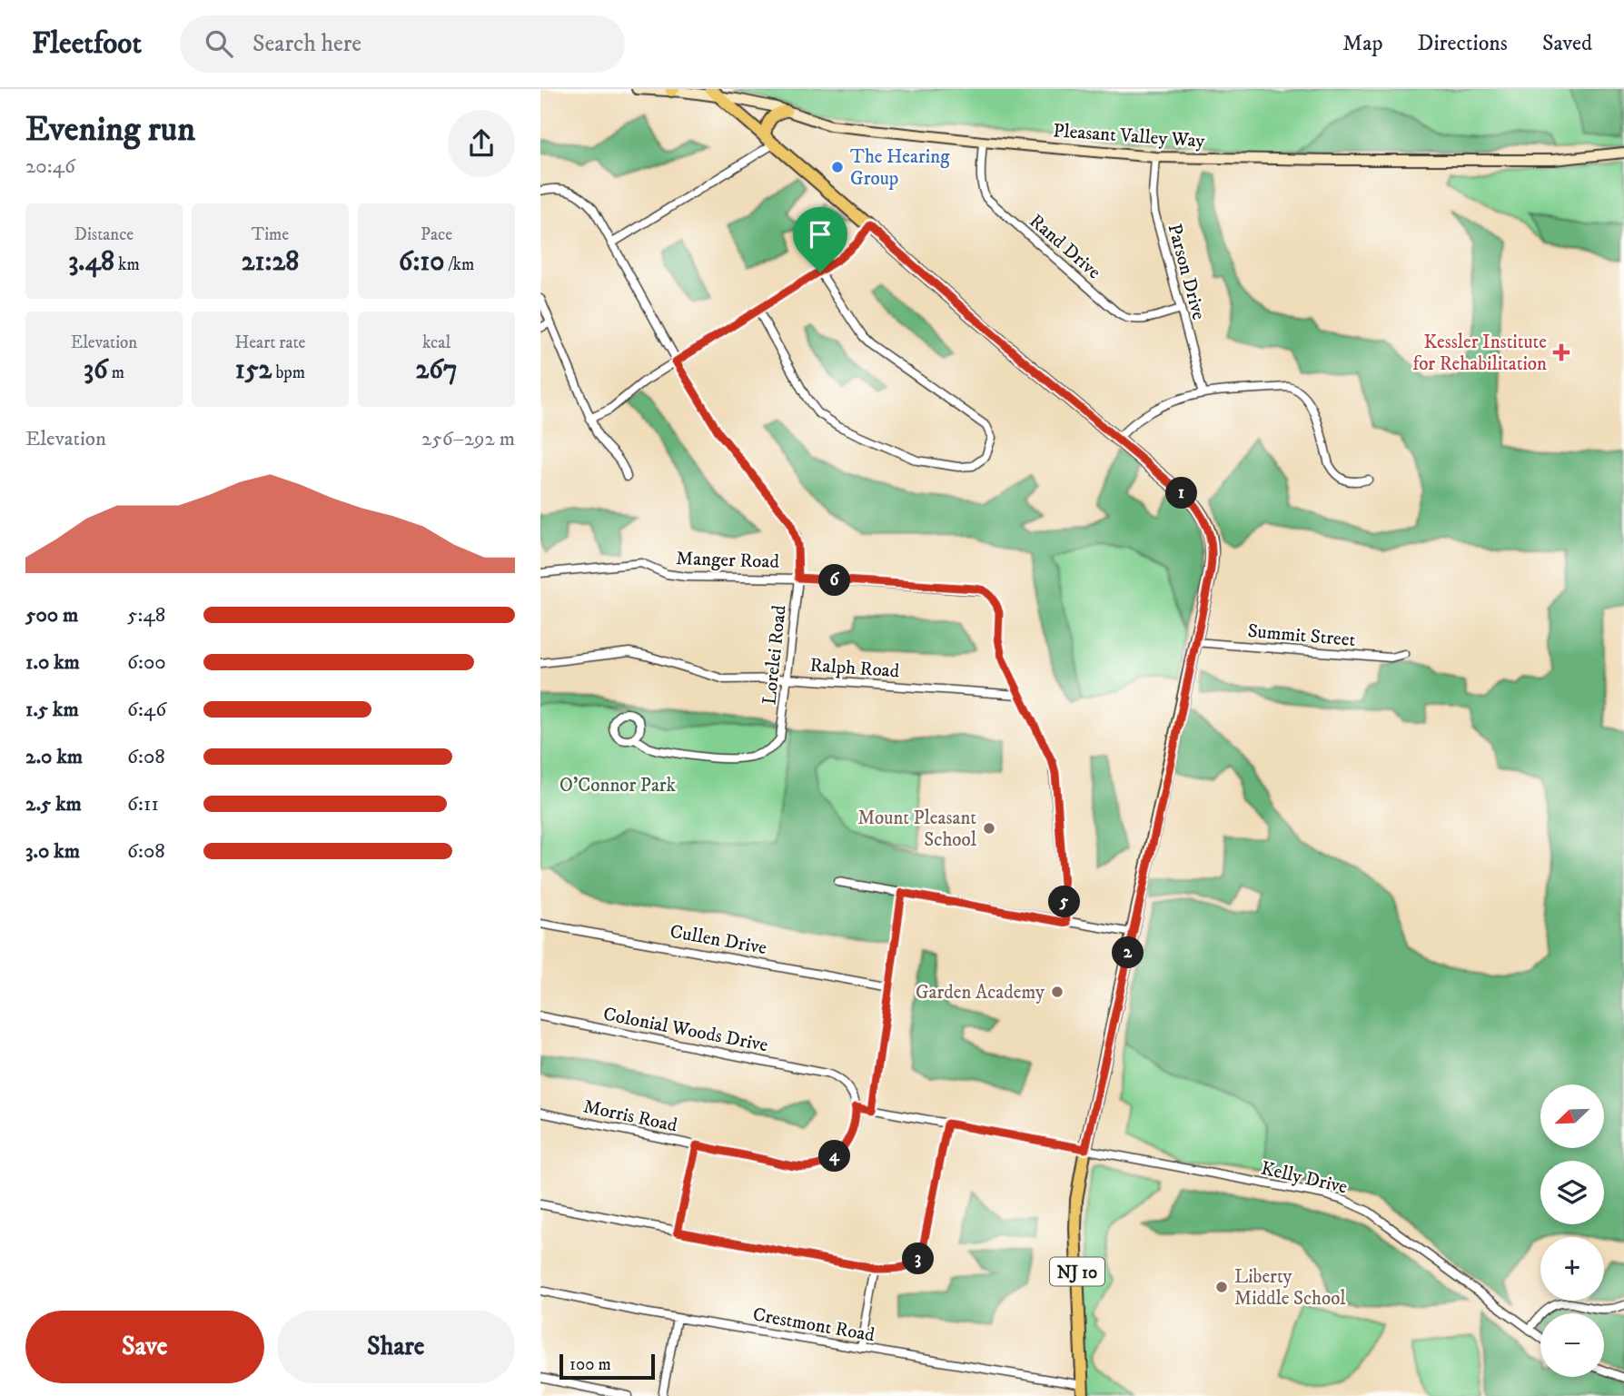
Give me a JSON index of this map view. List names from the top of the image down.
{
  "streets": {
    "main road": ["Pleasant Valley Way", "NJ 10"],
    "street": [
      "Rand Drive",
      "Parson Drive",
      "Manger Road",
      "Summit Street",
      "Lorelei Road",
      "Ralph Road",
      "Cullen Drive",
      "Colonial Woods Drive",
      "Morris Road",
      "Kelly Drive",
      "Crestmont Road"
    ]
  },
  "crossings": [
    ["Pleasant Valley Way", "Rand Drive"],
    ["Pleasant Valley Way", "Parson Drive"],
    ["Pleasant Valley Way", "NJ 10"],
    ["Rand Drive", "Parson Drive"],
    ["Manger Road", "Lorelei Road"],
    ["Manger Road", "Ralph Road"],
    ["Summit Street", "NJ 10"],
    ["Lorelei Road", "Ralph Road"],
    ["Colonial Woods Drive", "Morris Road"],
    ["Colonial Woods Drive", "Kelly Drive"],
    ["Morris Road", "Kelly Drive"],
    ["Kelly Drive", "NJ 10"],
    ["NJ 10", "Crestmont Road"]
  ],
  "parks": ["O'Connor Park"],
  "places": {
    "other": [
      "The Hearing Group",
      "Mount Pleasant School",
      "Garden Academy",
      "Liberty Middle School"
    ],
    "health": ["Kessler Institute for Rehabilitation"]
  },
  "scale_bar": "100 m",
  "north": "bottom left",
  "page": {
    "header": "Fleetfoot",
    "search": "Search here",
    "nav": ["Map", "Directions", "Saved"],
    "heading": ["Evening run", "20:46"],
    "stats": [
      ["Distance", "3.48 km"],
      ["Time", "21:28"],
      ["Pace", "6:10 /km"],
      ["Elevation", "36 m"],
      ["Heart rate", "152 bpm"],
      ["kcal", "267"]
    ],
    "chart": ["Elevation", "256–292 m"],
    "pins": [
      "1",
      "6",
      "5",
      "2",
      "4",
      "3"
    ],
    "list": [
      {
        "name": "500 m",
        "note": "5:48"
      },
      {
        "name": "1.0 km",
        "note": "6:00"
      },
      {
        "name": "1.5 km",
        "note": "6:46"
      },
      {
        "name": "2.0 km",
        "note": "6:08"
      },
      {
        "name": "2.5 km",
        "note": "6:11"
      },
      {
        "name": "3.0 km",
        "note": "6:08"
      }
    ],
    "map_buttons": ["+", "−"],
    "buttons": ["Save", "Share"],
    "scale": "100 m"
  }
}
